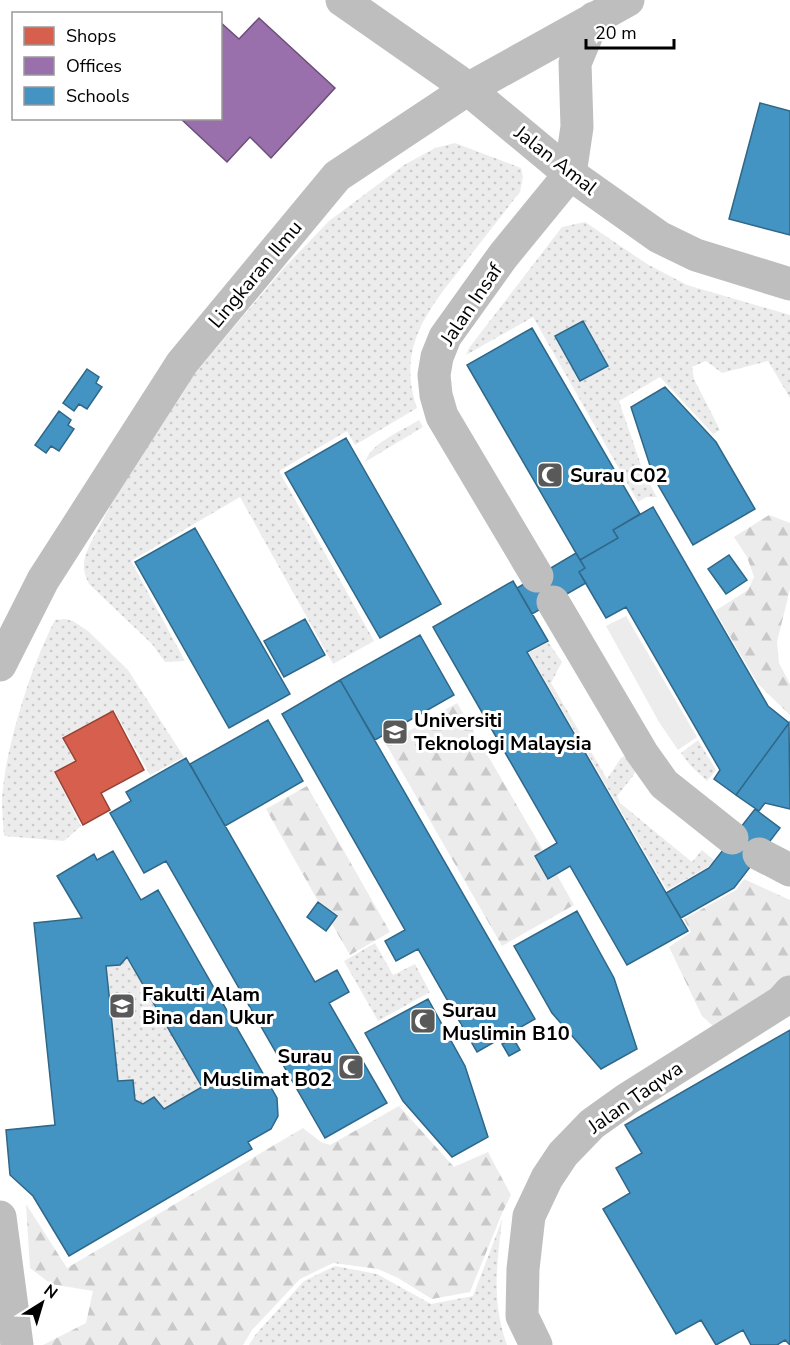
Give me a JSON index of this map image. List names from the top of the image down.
{
  "streets": {
    "street": [
      "Jalan Amal",
      "Lingkaran Ilmu",
      "Jalan Insaf",
      "Jalan Taqwa"
    ]
  },
  "crossings": [
    ["Jalan Amal", "Lingkaran Ilmu"],
    ["Jalan Amal", "Jalan Insaf"]
  ],
  "places": {
    "mosque": ["Surau C02", "Surau Muslimin B10", "Surau Muslimat B02"],
    "school or university": ["Universiti Teknologi Malaysia", "Fakulti Alam Bina dan Ukur"]
  },
  "legend": ["Shops", "Offices", "Schools"],
  "scale_bar": "20 m",
  "north": "top right"
}
